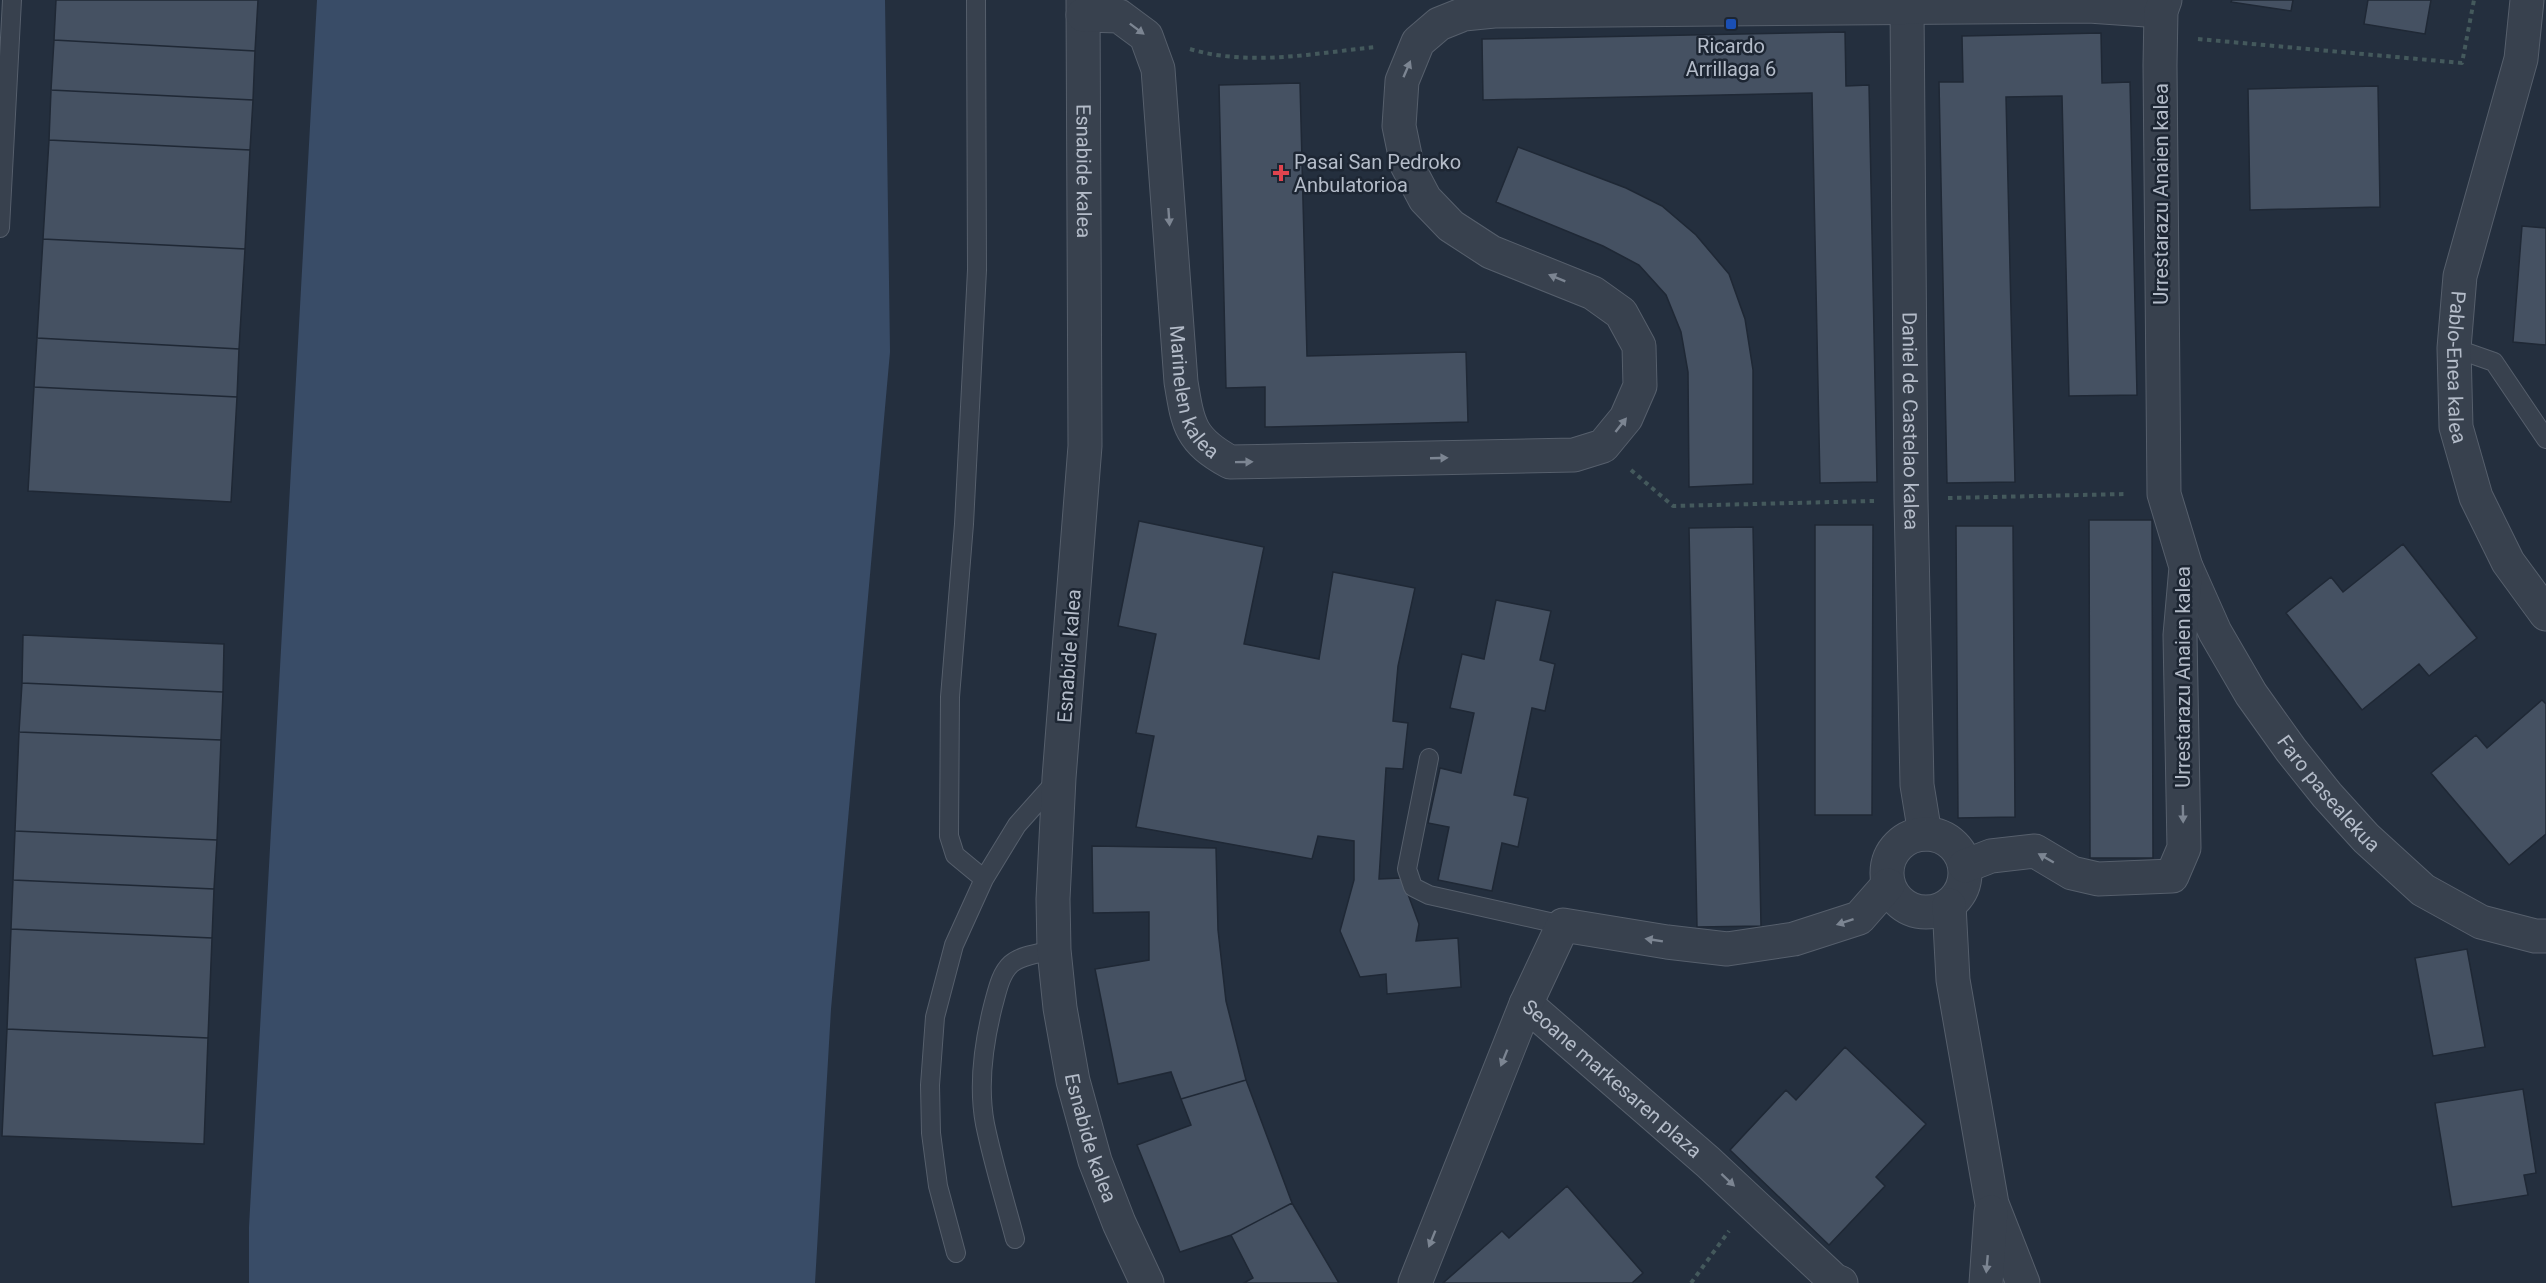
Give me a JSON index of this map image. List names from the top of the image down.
{
  "streets": {
    "street": [
      "Esnabide kalea",
      "Urrestarazu Anaien kalea",
      "Pablo-Enea kalea",
      "Marinelen kalea",
      "Daniel de Castelao kalea",
      "Faro pasealekua",
      "Seoane markesaren plaza"
    ]
  },
  "crossings": [
    ["Urrestarazu Anaien kalea", "Daniel de Castelao kalea"],
    ["Urrestarazu Anaien kalea", "Faro pasealekua"]
  ],
  "one_way": ["Seoane markesaren plaza"],
  "places": {
    "transit": ["Ricardo Arrillaga 6"],
    "health": ["Pasai San Pedroko Anbulatorioa"]
  }
}
